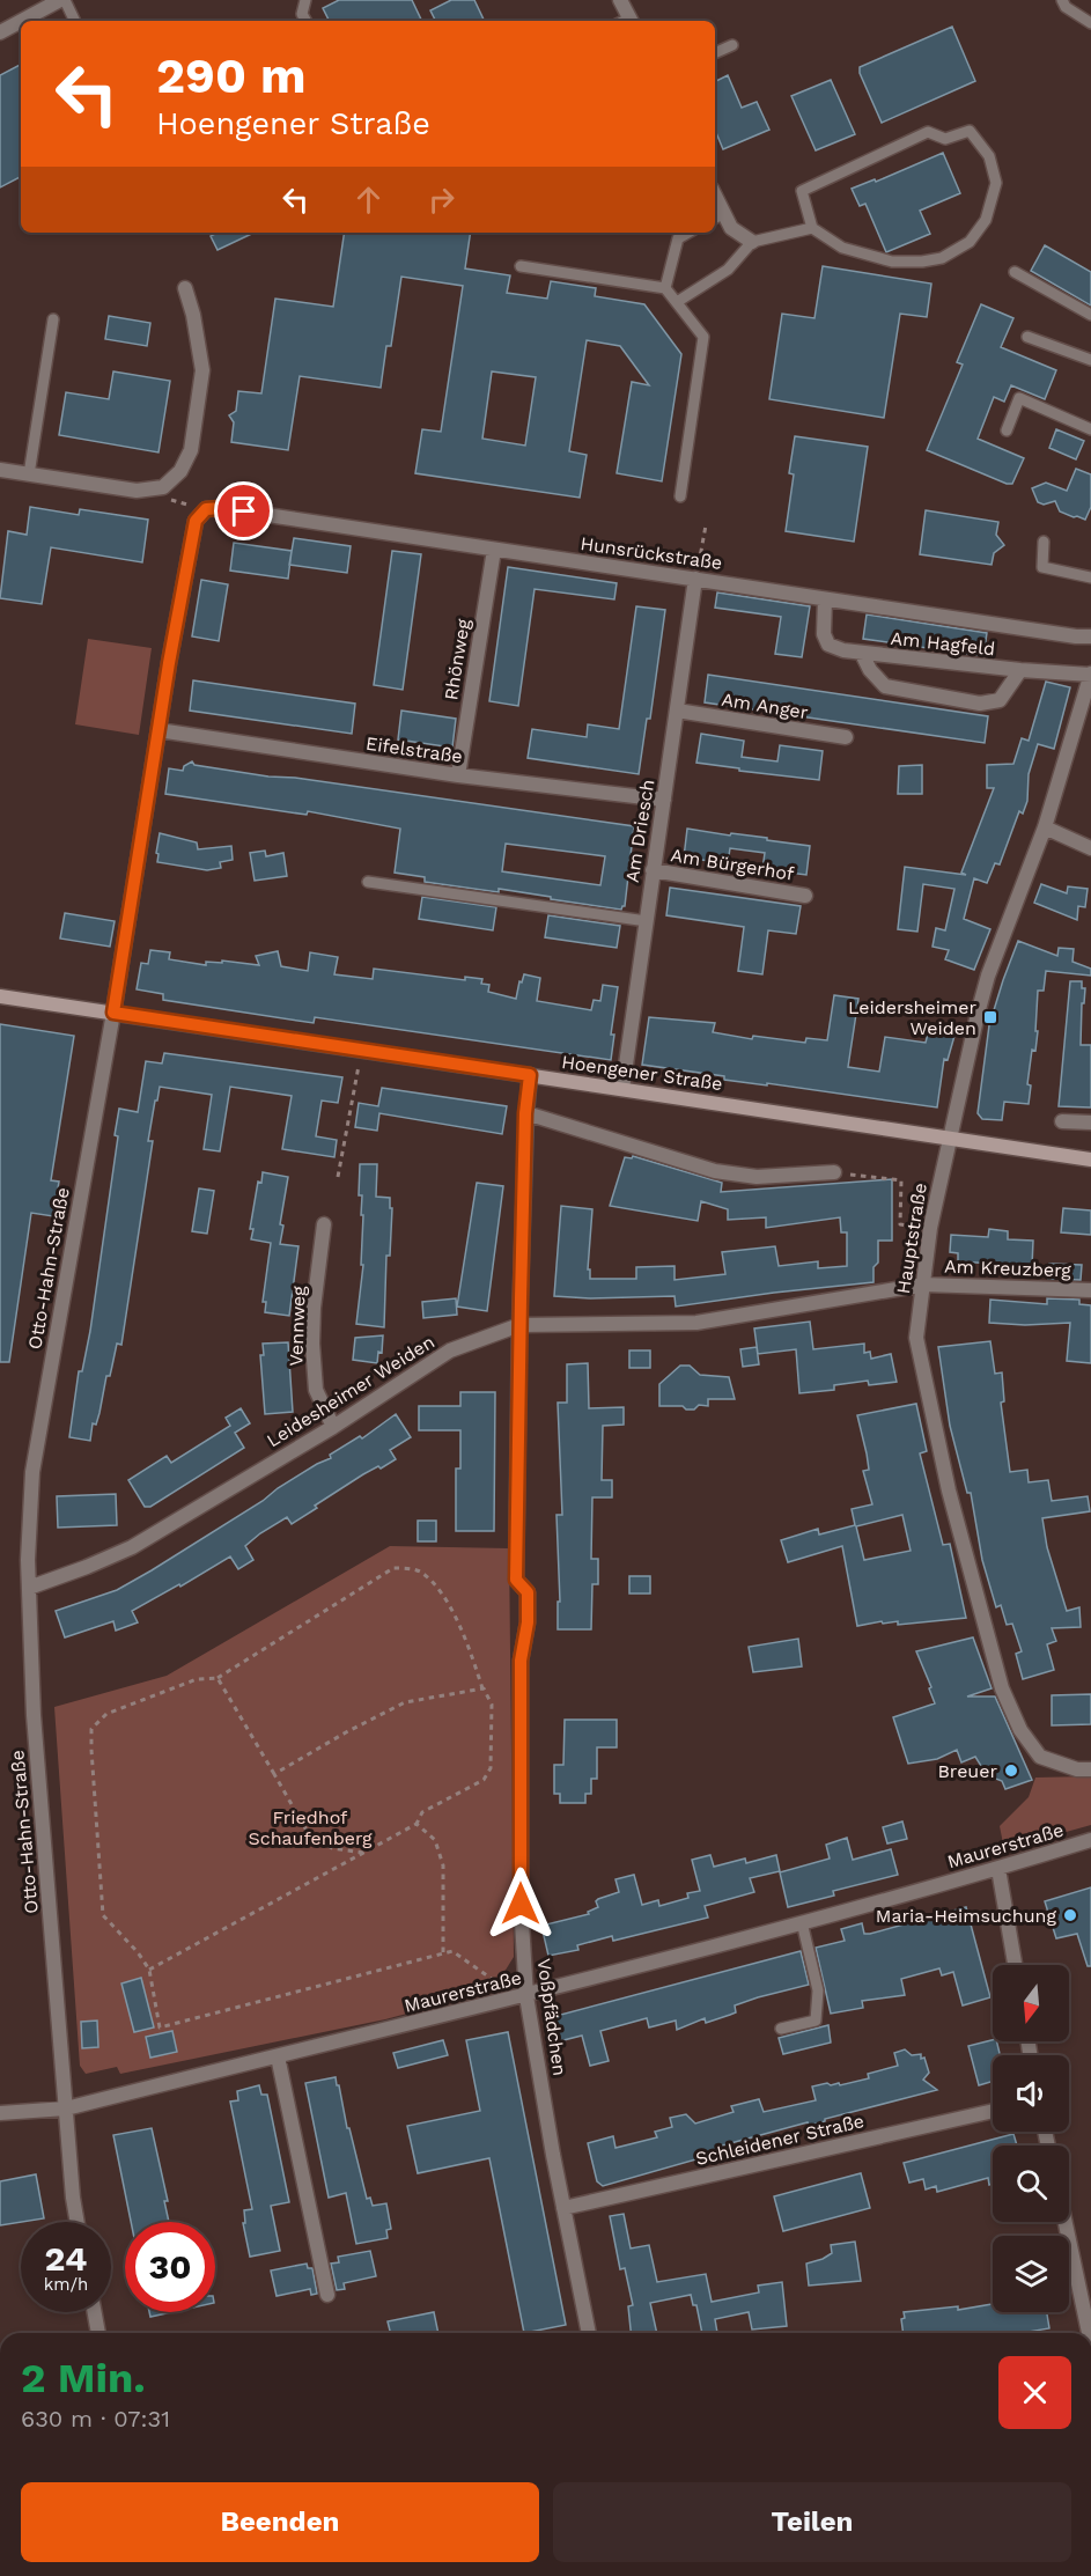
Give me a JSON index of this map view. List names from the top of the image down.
{
  "streets": {
    "main road": ["Hoengener Straße"],
    "street": [
      "Hunsrückstraße",
      "Am Hagfeld",
      "Rhönweg",
      "Am Anger",
      "Eifelstraße",
      "Am Driesch",
      "Am Bürgerhof",
      "Hauptstraße",
      "Otto-Hahn-Straße",
      "Am Kreuzberg",
      "Vennweg",
      "Leidesheimer Weiden",
      "Maurerstraße",
      "Voßpfädchen",
      "Schleidener Straße"
    ]
  },
  "crossings": [
    ["Hunsrückstraße", "Am Hagfeld"],
    ["Hunsrückstraße", "Rhönweg"],
    ["Hunsrückstraße", "Am Driesch"],
    ["Hunsrückstraße", "Otto-Hahn-Straße"],
    ["Am Hagfeld", "Hauptstraße"],
    ["Rhönweg", "Eifelstraße"],
    ["Am Anger", "Am Driesch"],
    ["Eifelstraße", "Am Driesch"],
    ["Eifelstraße", "Otto-Hahn-Straße"],
    ["Am Driesch", "Am Bürgerhof"],
    ["Am Driesch", "Hoengener Straße"],
    ["Hoengener Straße", "Hauptstraße"],
    ["Hoengener Straße", "Otto-Hahn-Straße"],
    ["Hoengener Straße", "Voßpfädchen"],
    ["Hauptstraße", "Am Kreuzberg"],
    ["Hauptstraße", "Leidesheimer Weiden"],
    ["Otto-Hahn-Straße", "Leidesheimer Weiden"],
    ["Otto-Hahn-Straße", "Maurerstraße"],
    ["Am Kreuzberg", "Leidesheimer Weiden"],
    ["Vennweg", "Leidesheimer Weiden"],
    ["Leidesheimer Weiden", "Voßpfädchen"],
    ["Maurerstraße", "Voßpfädchen"],
    ["Voßpfädchen", "Schleidener Straße"]
  ],
  "parks": ["Friedhof Schaufenberg"],
  "places": {
    "transit": ["Leidersheimer Weiden"],
    "other": ["Breuer", "Maria-Heimsuchung"]
  },
  "north": "bottom",
  "page": {
    "turn": ["290 m", "Hoengener Straße"],
    "speed": "24 km/h",
    "limit": "30",
    "heading": ["2 Min.", "630 m · 07:31"],
    "buttons": ["Beenden", "Teilen"]
  }
}
